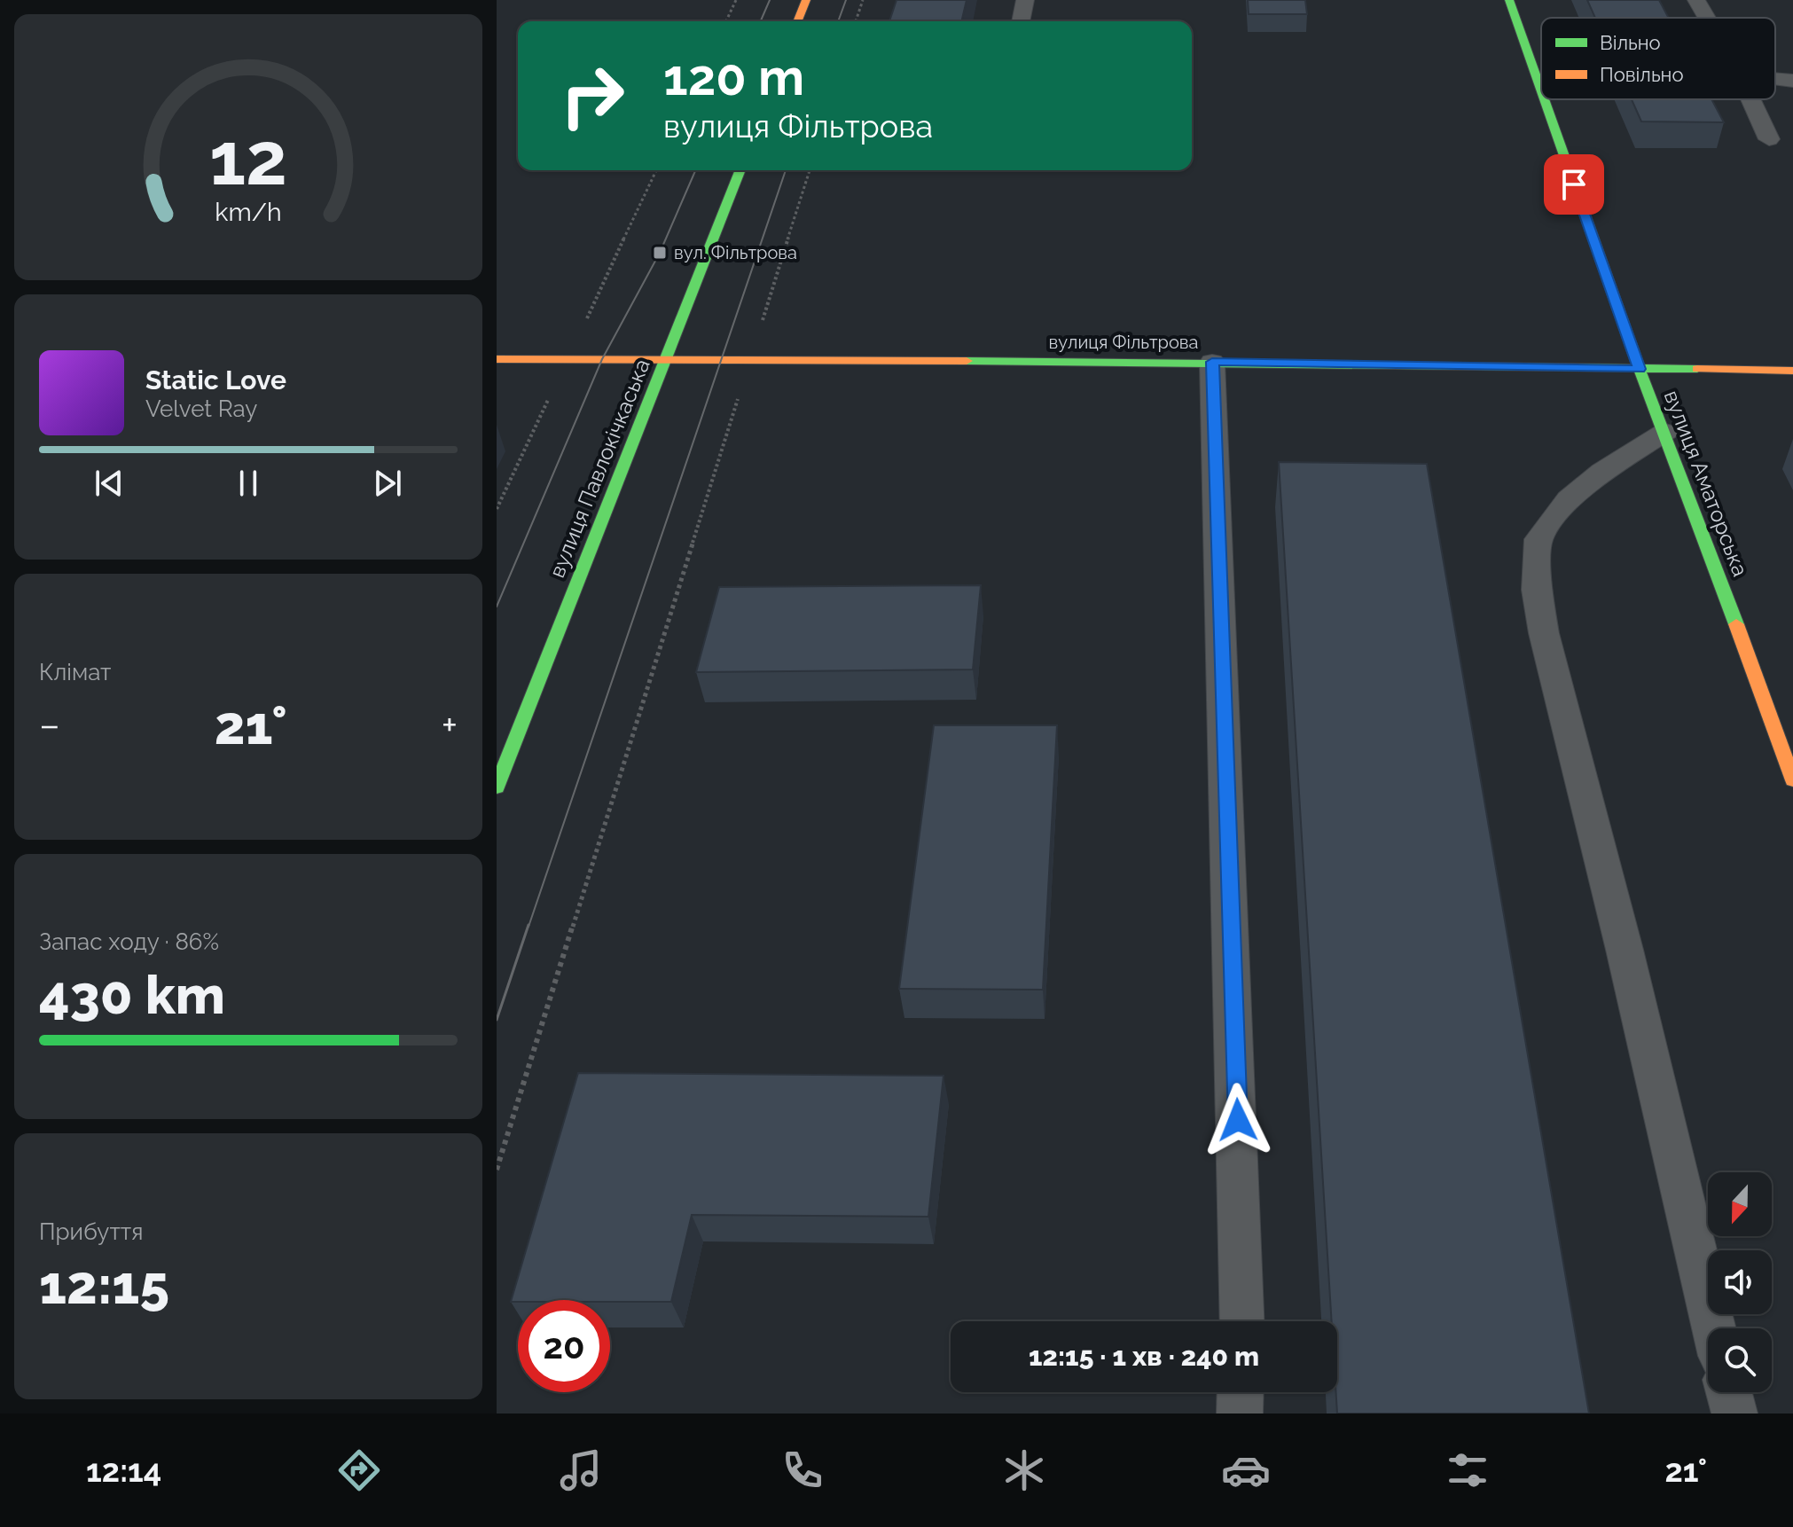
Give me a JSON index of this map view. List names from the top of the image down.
{
  "streets": {
    "street": ["вулиця Фільтрова", "вулиця Павлокічкаська", "вулиця Аматорська"]
  },
  "crossings": [
    ["вулиця Фільтрова", "вулиця Павлокічкаська"],
    ["вулиця Фільтрова", "вулиця Аматорська"]
  ],
  "places": {
    "transit": ["вул. Фільтрова"]
  },
  "legend": ["Вільно", "Повільно"],
  "north": "bottom",
  "page": {
    "turn": ["120 m", "вулиця Фільтрова"],
    "song": ["Static Love", "Velvet Ray"],
    "tile": [
      "Клімат",
      ["Запас ходу · 86%", "430 km"],
      ["Прибуття", "12:15"]
    ],
    "heat": ["−", "21°", "+"],
    "limit": "20",
    "trip": "12:15 · 1 хв · 240 m",
    "tabs": ["12:14", "21°"],
    "gauge": ["12", "km/h"]
  }
}
